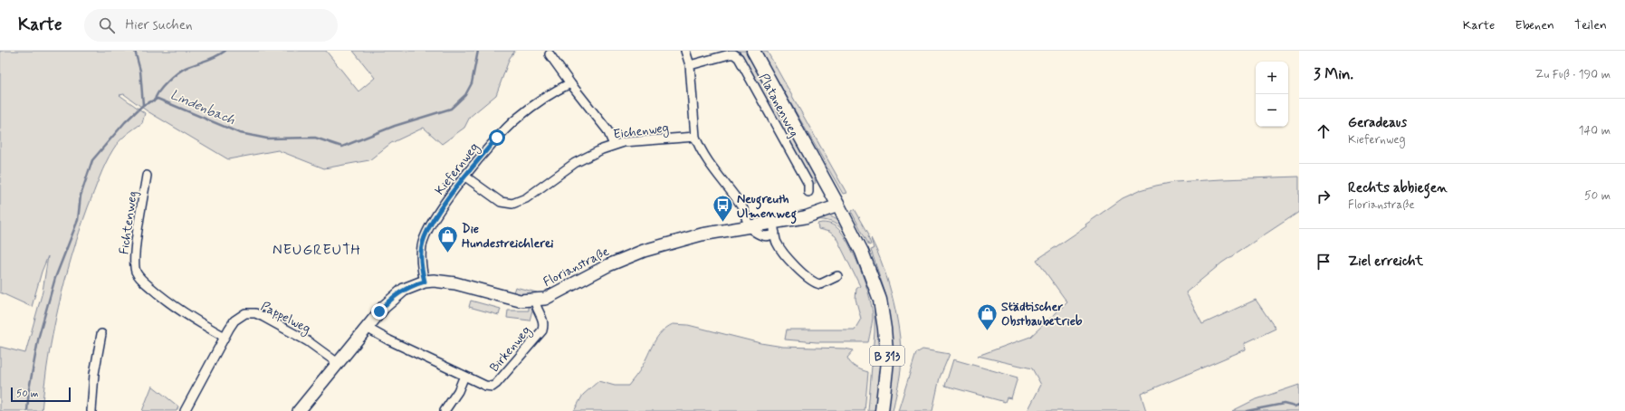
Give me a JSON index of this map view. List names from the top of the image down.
{
  "streets": {
    "main road": ["B 313"],
    "street": [
      "Platanenweg",
      "Eichenweg",
      "Kiefernweg",
      "Fichtenweg",
      "Florianstraße",
      "Pappelweg",
      "Birkenweg"
    ]
  },
  "crossings": [
    ["Eichenweg", "Kiefernweg"],
    ["Kiefernweg", "Florianstraße"],
    ["Fichtenweg", "Pappelweg"],
    ["Florianstraße", "Pappelweg"],
    ["Florianstraße", "Birkenweg"],
    ["Florianstraße", "B 313"]
  ],
  "districts": ["NEUGREUTH"],
  "water": ["Lindenbach"],
  "places": {
    "bus stop": ["Neugreuth Ulmenweg"],
    "shop": ["Die Hundestreichlerei", "Städtischer Obstbaubetrieb"]
  },
  "scale_bar": "50 m",
  "page": {
    "header": "Karte",
    "search": "Hier suchen",
    "nav": ["Karte", "Ebenen", "Teilen"],
    "heading": ["3 Min.", "Zu Fuß · 190 m"],
    "map_buttons": ["+", "−"],
    "list": [
      ["Geradeaus", "Kiefernweg", "140 m"],
      ["Rechts abbiegen", "Florianstraße", "50 m"],
      "Ziel erreicht"
    ],
    "scale": "50 m"
  }
}
